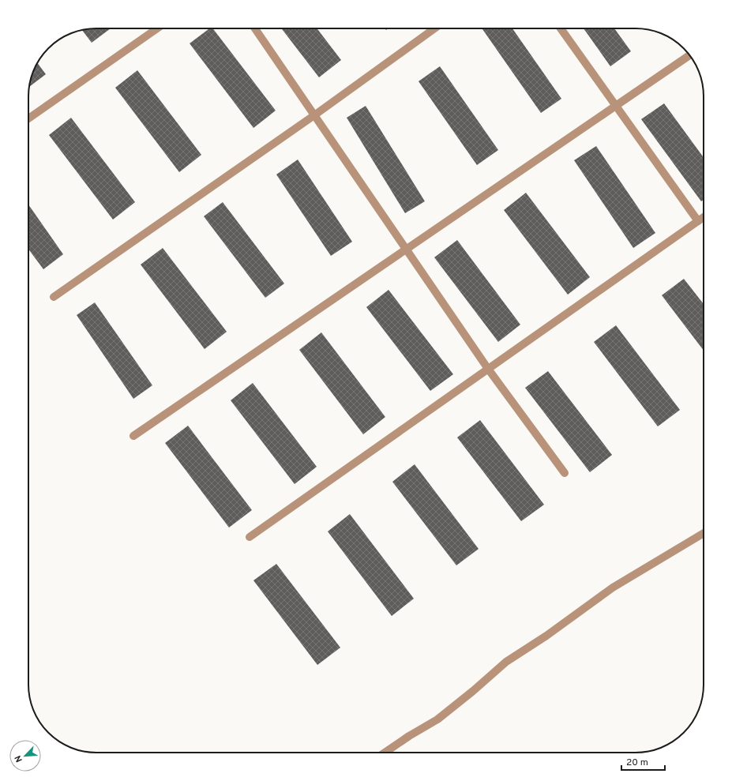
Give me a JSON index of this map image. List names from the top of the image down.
{
  "scale_bar": "20 m",
  "north": "bottom left"
}
